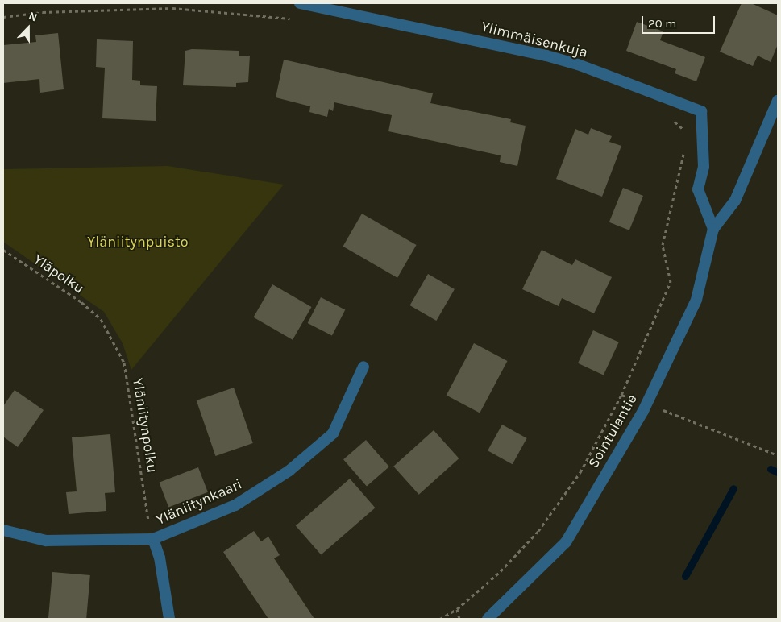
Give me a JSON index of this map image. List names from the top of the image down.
{
  "streets": {
    "street": ["Ylimmäisenkuja", "Sointulantie", "Yläniitynkaari"],
    "path": ["Yläpolku", "Yläniitynpolku"]
  },
  "crossings": [
    ["Ylimmäisenkuja", "Sointulantie"],
    ["Yläpolku", "Yläniitynpolku"],
    ["Yläniitynpolku", "Yläniitynkaari"]
  ],
  "parks": ["Yläniitynpuisto"],
  "scale_bar": "20 m",
  "north": "top"
}
